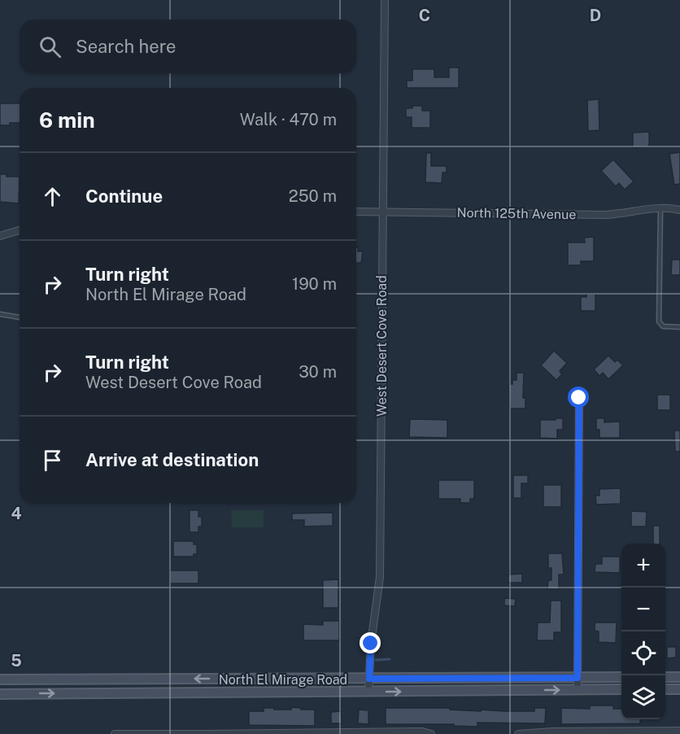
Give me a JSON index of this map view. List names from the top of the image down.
{
  "streets": {
    "main road": ["North El Mirage Road"],
    "street": ["North 125th Avenue", "West Desert Cove Road"]
  },
  "crossings": [
    ["North 125th Avenue", "West Desert Cove Road"],
    ["West Desert Cove Road", "North El Mirage Road"]
  ],
  "page": {
    "search": "Search here",
    "heading": ["6 min", "Walk · 470 m"],
    "list": [
      ["Continue", "250 m"],
      ["Turn right", "North El Mirage Road", "190 m"],
      ["Turn right", "West Desert Cove Road", "30 m"],
      "Arrive at destination"
    ],
    "map_buttons": ["+", "−"]
  },
  "grid": {
    "columns": ["C", "D"],
    "rows": ["4", "5"]
  }
}
